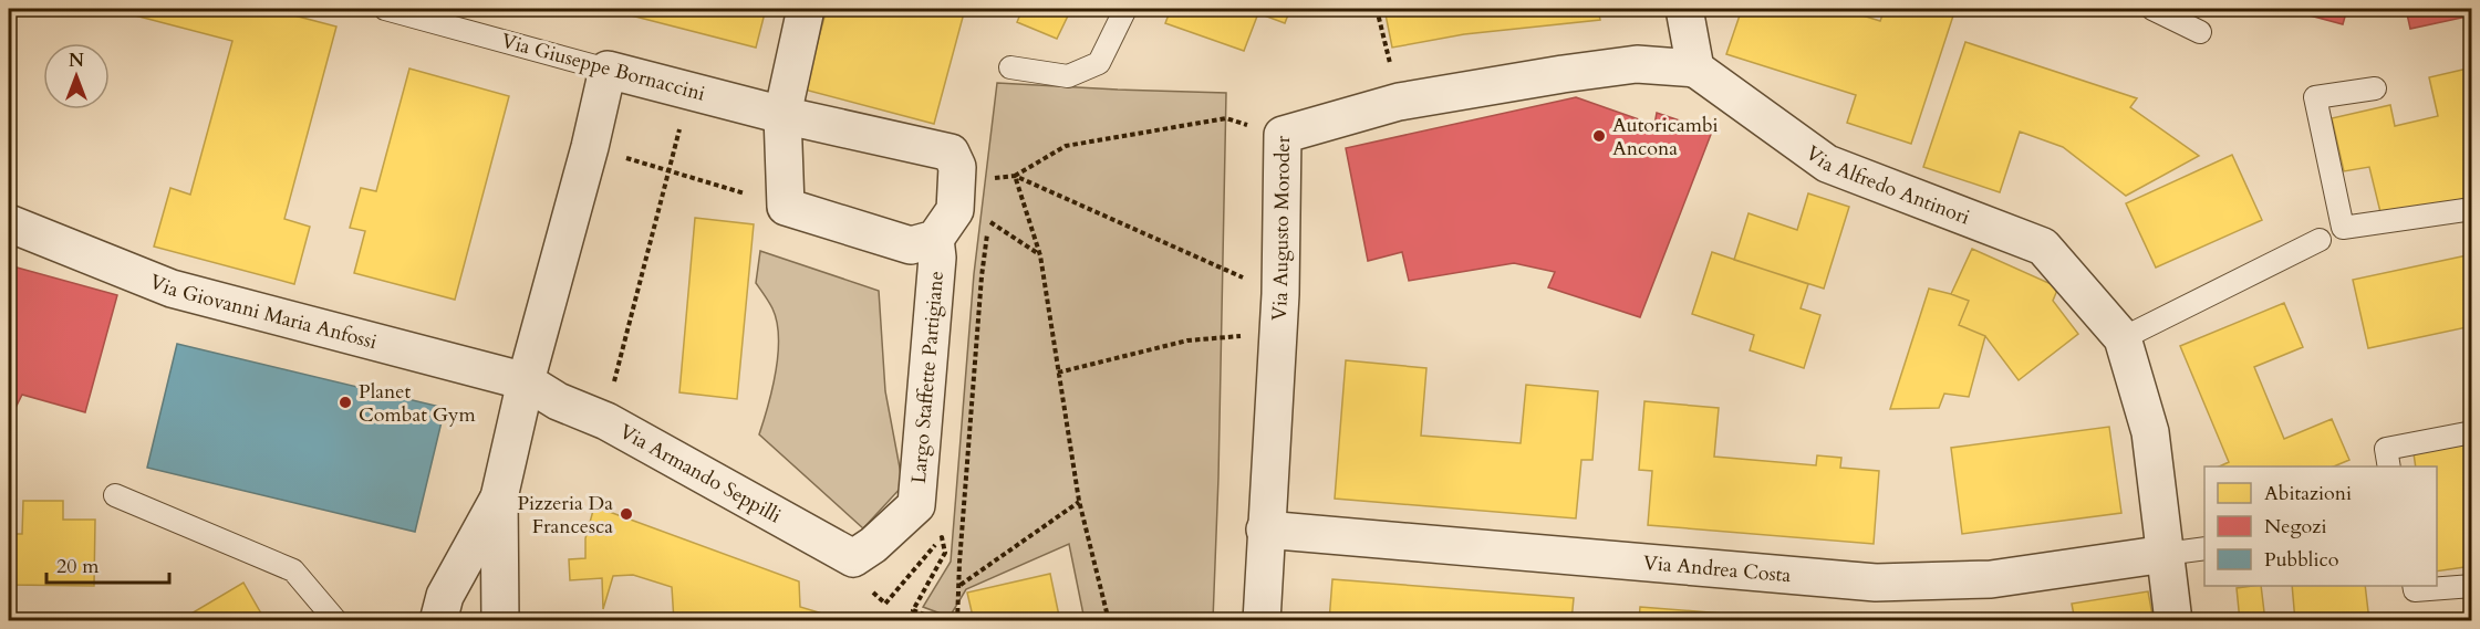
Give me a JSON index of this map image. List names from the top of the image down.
{
  "streets": {
    "street": [
      "Via Giuseppe Bornaccini",
      "Via Alfredo Antinori",
      "Via Augusto Moroder",
      "Via Giovanni Maria Anfossi",
      "Largo Staffette Partigiane",
      "Via Armando Seppilli",
      "Via Andrea Costa"
    ]
  },
  "crossings": [
    ["Via Giuseppe Bornaccini", "Largo Staffette Partigiane"],
    ["Via Alfredo Antinori", "Via Augusto Moroder"],
    ["Via Alfredo Antinori", "Via Andrea Costa"],
    ["Via Augusto Moroder", "Via Andrea Costa"],
    ["Via Giovanni Maria Anfossi", "Via Armando Seppilli"],
    ["Largo Staffette Partigiane", "Via Armando Seppilli"]
  ],
  "places": ["Autoricambi Ancona", "Planet Combat Gym", "Pizzeria Da Francesca"],
  "legend": ["Abitazioni", "Negozi", "Pubblico"],
  "scale_bar": "20 m",
  "north": "top"
}
